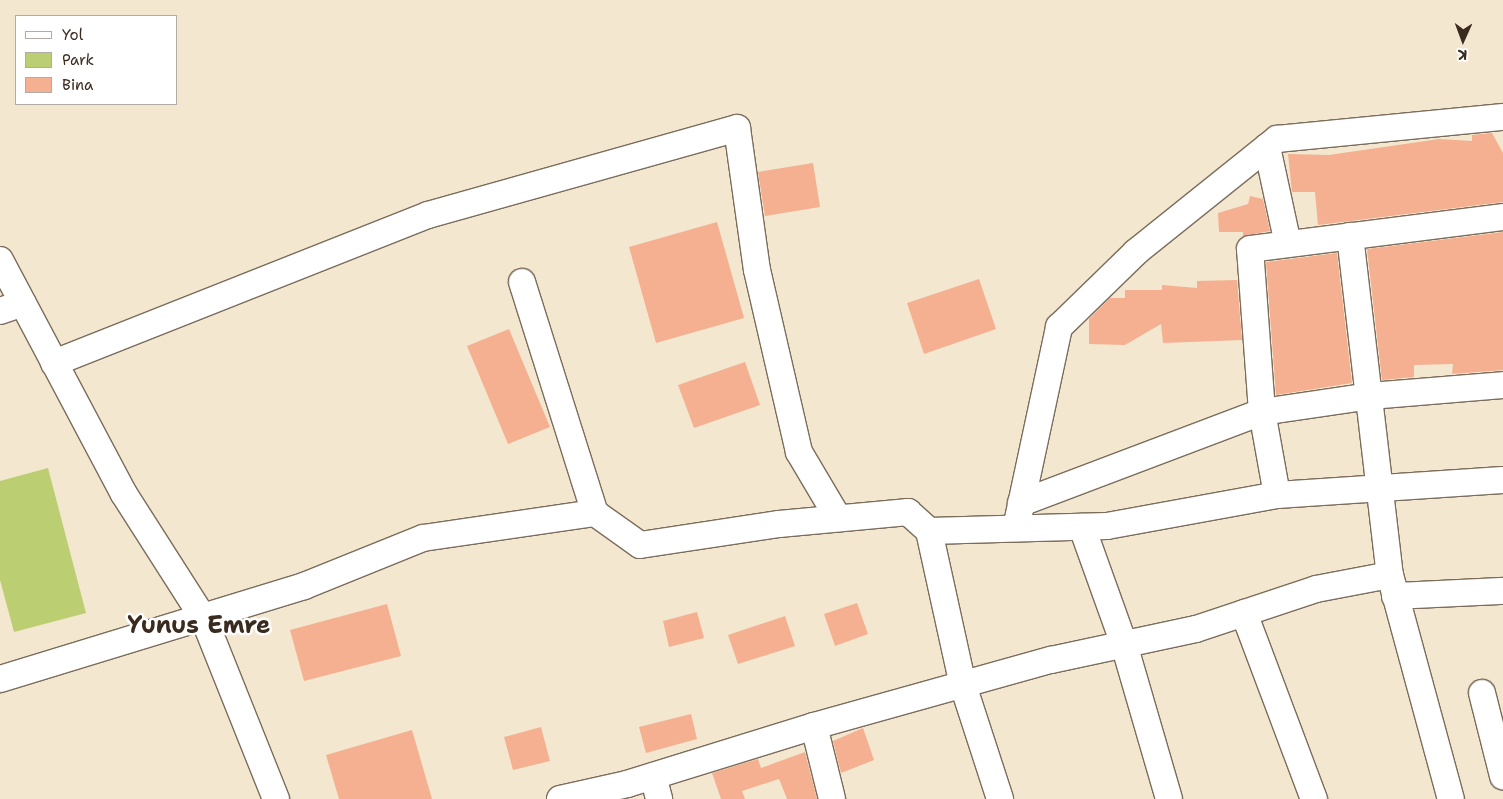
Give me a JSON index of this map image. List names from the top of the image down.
{
  "districts": ["Yunus Emre"],
  "legend": ["Yol", "Park", "Bina"],
  "north": "bottom"
}
